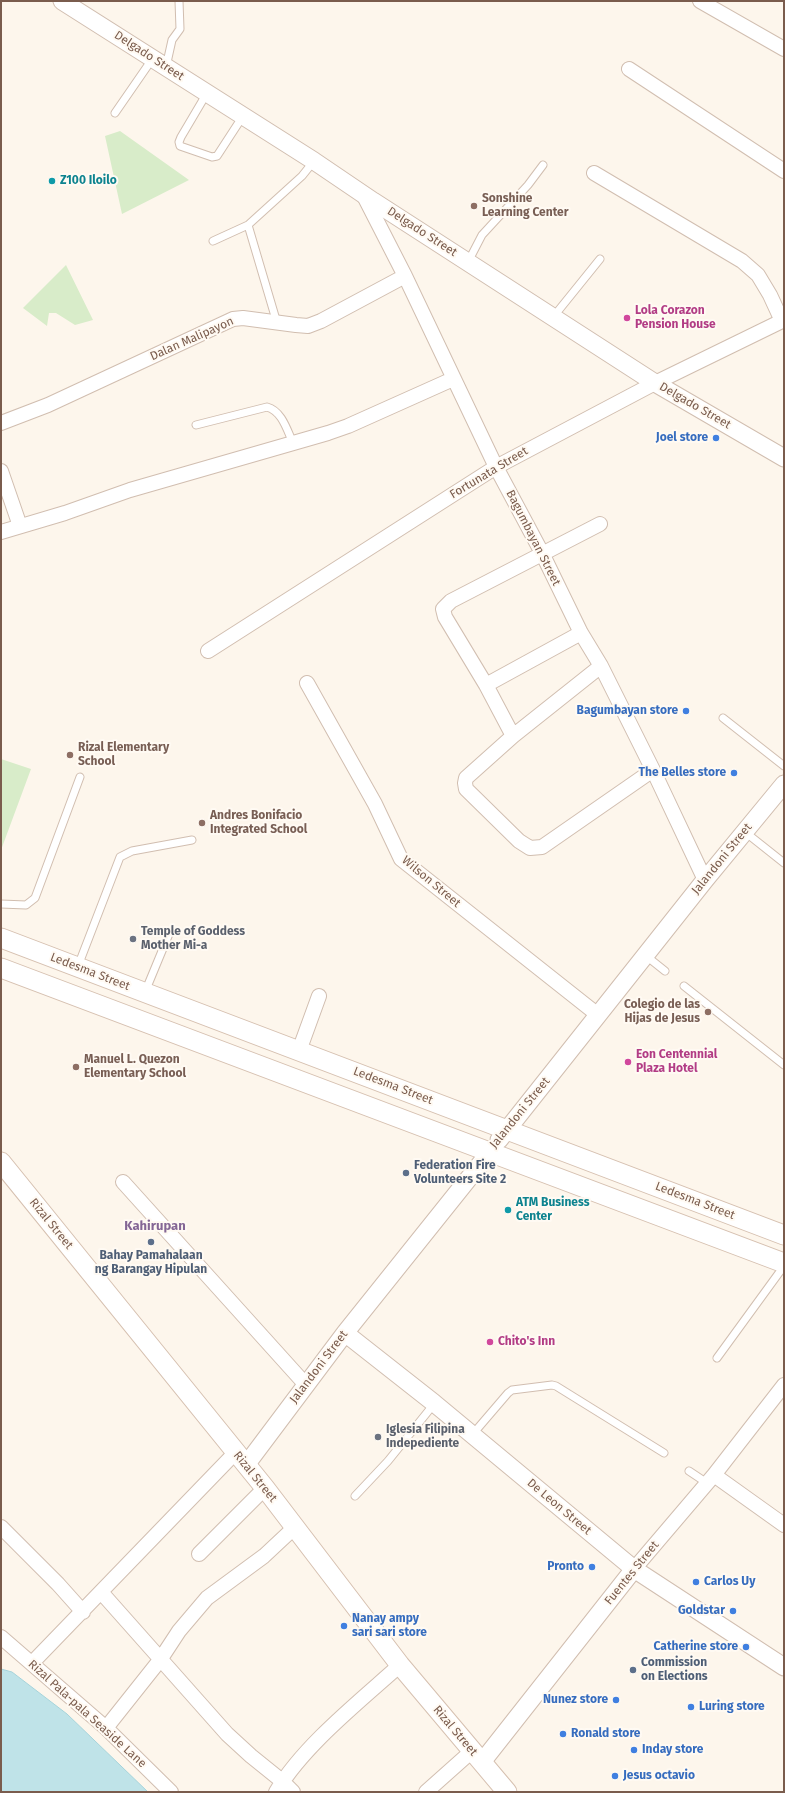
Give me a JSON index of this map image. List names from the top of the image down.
{
  "streets": {
    "main road": ["Ledesma Street", "Rizal Street"],
    "street": [
      "Delgado Street",
      "Dalan Malipayon",
      "Fortunata Street",
      "Bagumbayan Street",
      "Jalandoni Street",
      "Wilson Street",
      "De Leon Street",
      "Fuentes Street",
      "Rizal Pala-pala Seaside Lane"
    ]
  },
  "crossings": [
    ["Delgado Street", "Fortunata Street"],
    ["Delgado Street", "Bagumbayan Street"],
    ["Dalan Malipayon", "Bagumbayan Street"],
    ["Fortunata Street", "Bagumbayan Street"],
    ["Bagumbayan Street", "Jalandoni Street"],
    ["Jalandoni Street", "Wilson Street"],
    ["Jalandoni Street", "Ledesma Street"],
    ["Jalandoni Street", "Rizal Street"],
    ["Jalandoni Street", "De Leon Street"],
    ["Rizal Street", "Fuentes Street"],
    ["De Leon Street", "Fuentes Street"]
  ],
  "districts": ["Kahirupan"],
  "places": [
    "Z100 Iloilo",
    "Sonshine Learning Center",
    "Lola Corazon Pension House",
    "Joel store",
    "Bagumbayan store",
    "Rizal Elementary School",
    "The Belles store",
    "Andres Bonifacio Integrated School",
    "Temple of Goddess Mother Mi-a",
    "Colegio de las Hijas de Jesus",
    "Eon Centennial Plaza Hotel",
    "Manuel L. Quezon Elementary School",
    "Federation Fire Volunteers Site 2",
    "ATM Business Center",
    "Bahay Pamahalaan ng Barangay Hipulan",
    "Chito's Inn",
    "Iglesia Filipina Indepediente",
    "Pronto",
    "Carlos Uy",
    "Goldstar",
    "Nanay ampy sari sari store",
    "Catherine store",
    "Commission on Elections",
    "Nunez store",
    "Luring store",
    "Ronald store",
    "Inday store",
    "Jesus octavio"
  ]
}
